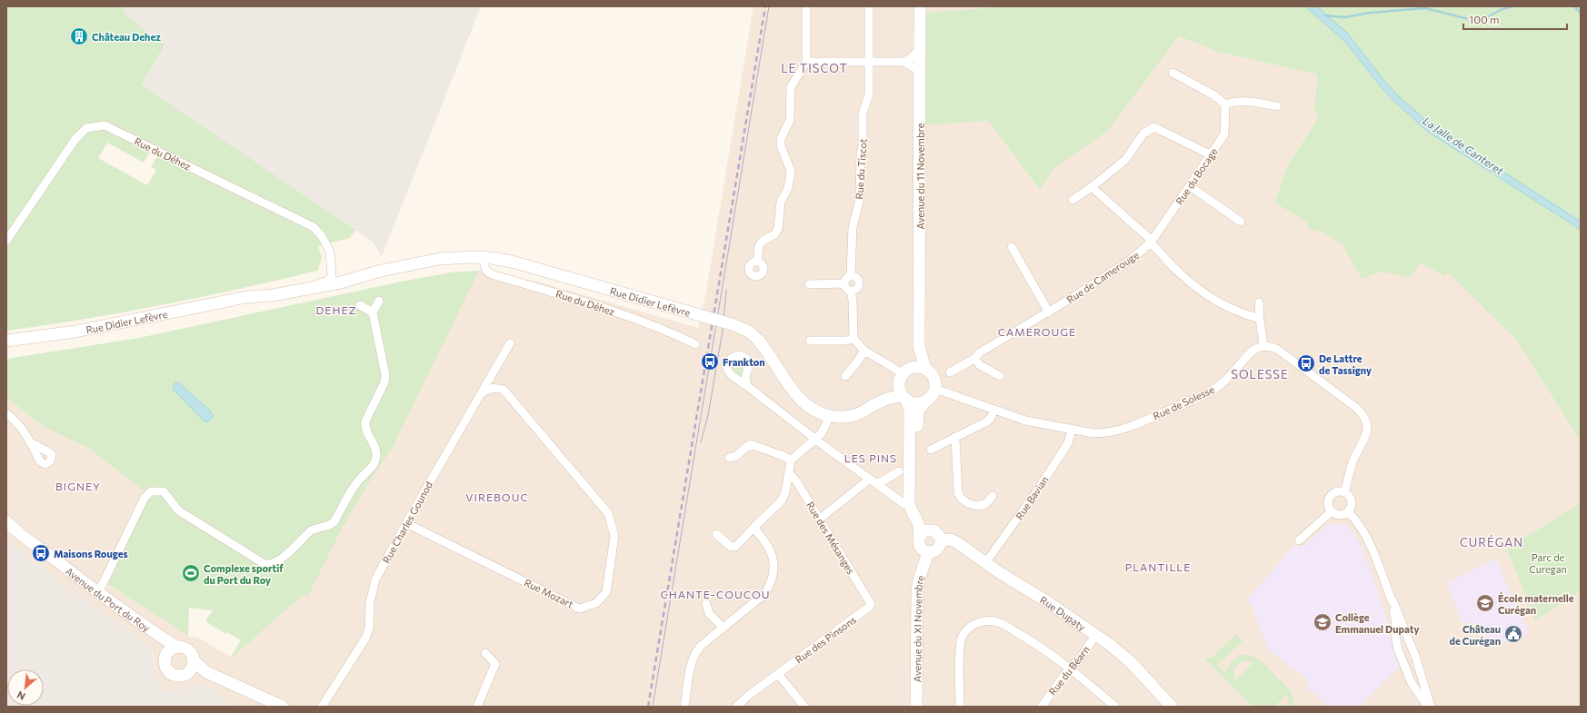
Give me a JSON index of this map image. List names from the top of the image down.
{
  "streets": {
    "main road": [
      "Avenue du 11 Novembre",
      "Rue Didier Lefèvre",
      "Avenue du Port du Roy",
      "Rue Dupaty",
      "Avenue du XI Novembre"
    ],
    "street": [
      "Rue du Déhez",
      "Rue du Tiscot",
      "Rue du Bocage",
      "Rue de Camerouge",
      "Rue de Solesse",
      "Rue Bavian",
      "Rue Charles Gounod",
      "Rue des Mésanges",
      "Rue Mozart",
      "Rue des Pinsons",
      "Rue du Béarn"
    ]
  },
  "crossings": [
    ["Rue du Déhez", "Rue Didier Lefèvre"],
    ["Avenue du 11 Novembre", "Rue Didier Lefèvre"],
    ["Avenue du 11 Novembre", "Rue de Solesse"],
    ["Rue du Bocage", "Rue de Camerouge"],
    ["Rue Didier Lefèvre", "Rue de Solesse"],
    ["Rue de Solesse", "Rue Bavian"],
    ["Rue Bavian", "Rue Dupaty"],
    ["Rue Charles Gounod", "Rue Mozart"],
    ["Rue des Mésanges", "Rue des Pinsons"],
    ["Rue Dupaty", "Avenue du XI Novembre"],
    ["Rue Dupaty", "Rue du Béarn"]
  ],
  "districts": [
    "LE TISCOT",
    "DEHEZ",
    "CAMEROUGE",
    "SOLESSE",
    "LES PINS",
    "BIGNEY",
    "VIREBOUC",
    "CURÉGAN",
    "PLANTILLE",
    "CHANTE-COUCOU"
  ],
  "water": ["La Jalle de Canteret"],
  "parks": ["Parc de Curegan"],
  "places": {
    "building": ["Château Dehez"],
    "bus stop": ["Frankton", "De Lattre de Tassigny", "Maisons Rouges"],
    "sports": ["Complexe sportif du Port du Roy"],
    "school or university": ["École maternelle Curégan", "Collège Emmanuel Dupaty"],
    "public building": ["Château de Curégan"]
  },
  "scale_bar": "100 m",
  "north": "bottom left"
}
